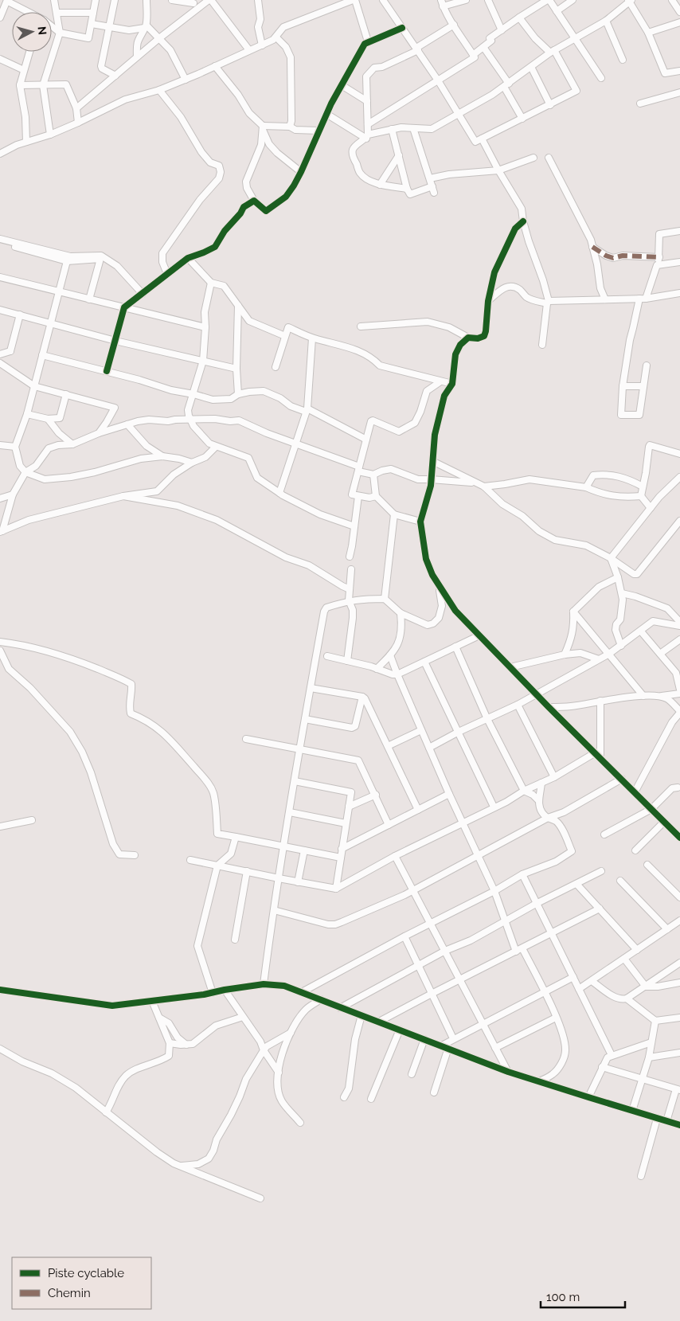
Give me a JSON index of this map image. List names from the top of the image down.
{
  "legend": ["Piste cyclable", "Chemin"],
  "scale_bar": "100 m",
  "north": "right"
}
